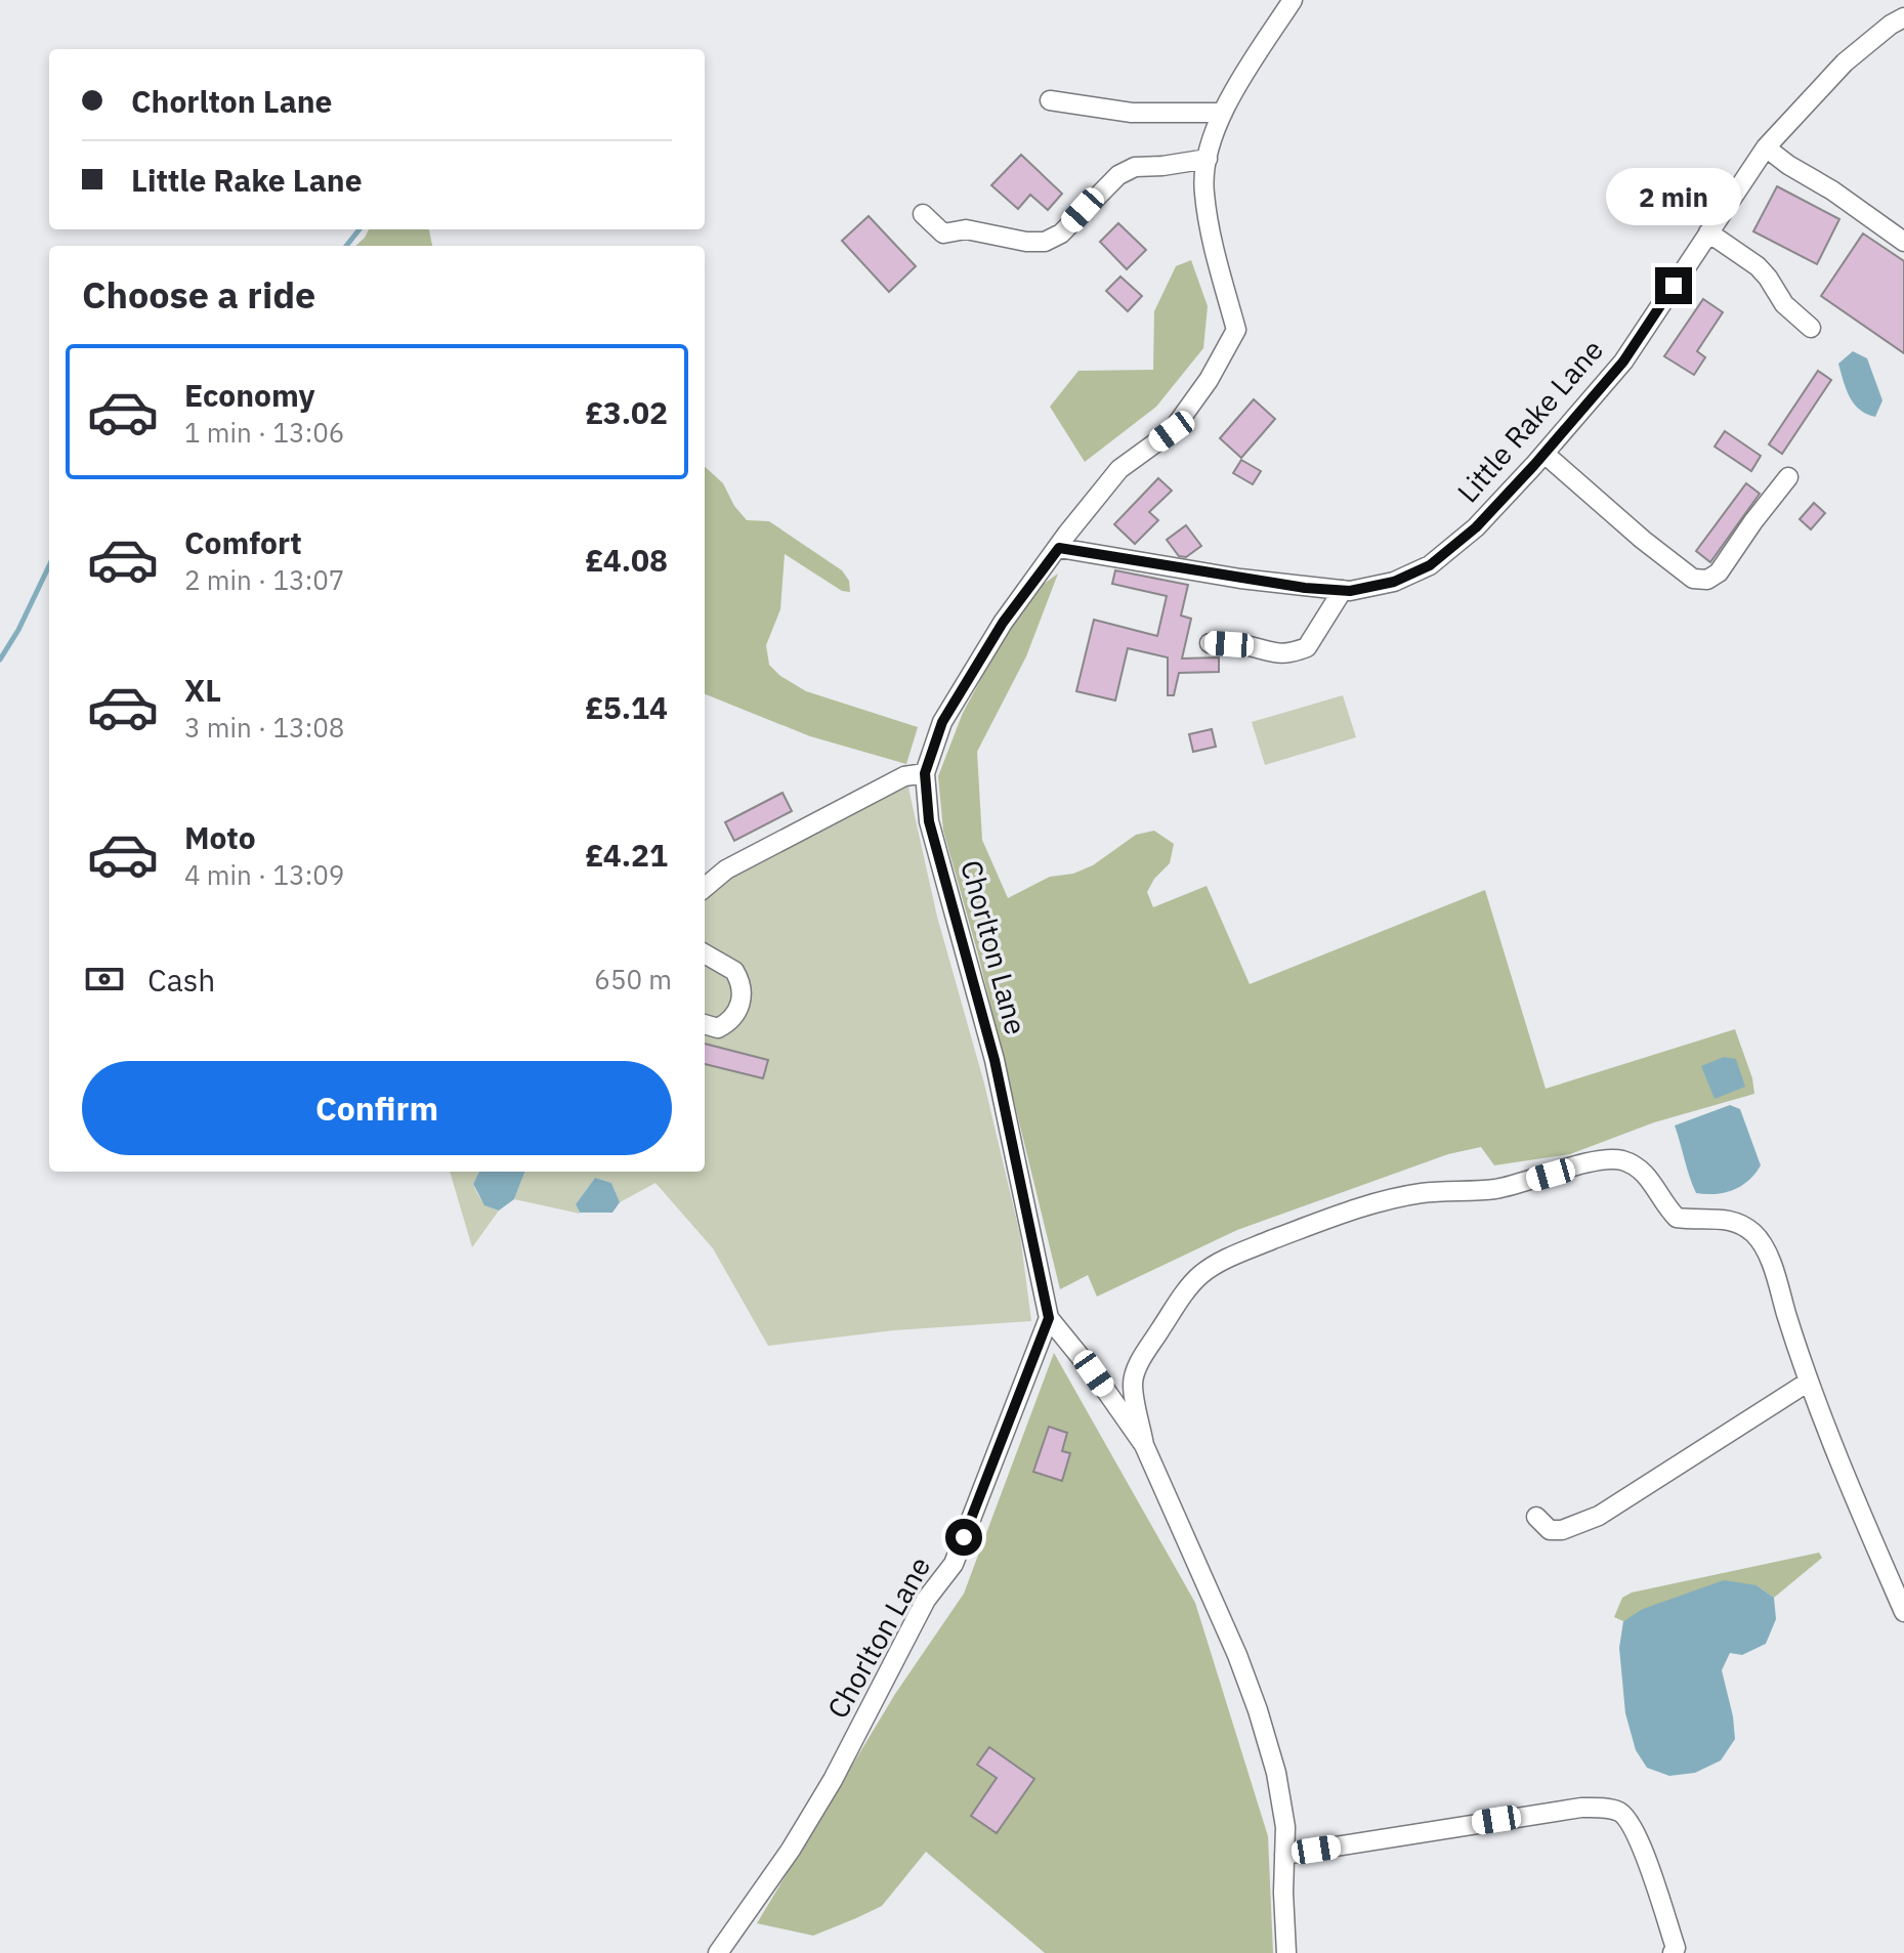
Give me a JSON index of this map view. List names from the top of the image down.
{
  "streets": {
    "street": ["Little Rake Lane", "Chorlton Lane"]
  },
  "crossings": [
    ["Little Rake Lane", "Chorlton Lane"]
  ],
  "page": {
    "banner": ["Chorlton Lane", "Little Rake Lane"],
    "bubble": "2 min",
    "heading": "Choose a ride",
    "list": [
      {
        "name": "Economy",
        "note": "1 min · 13:06",
        "value": "£3.02"
      },
      {
        "name": "Comfort",
        "note": "2 min · 13:07",
        "value": "£4.08"
      },
      {
        "name": "XL",
        "note": "3 min · 13:08",
        "value": "£5.14"
      },
      {
        "name": "Moto",
        "note": "4 min · 13:09",
        "value": "£4.21"
      }
    ],
    "pay": ["Cash", "650 m"],
    "buttons": "Confirm"
  }
}
